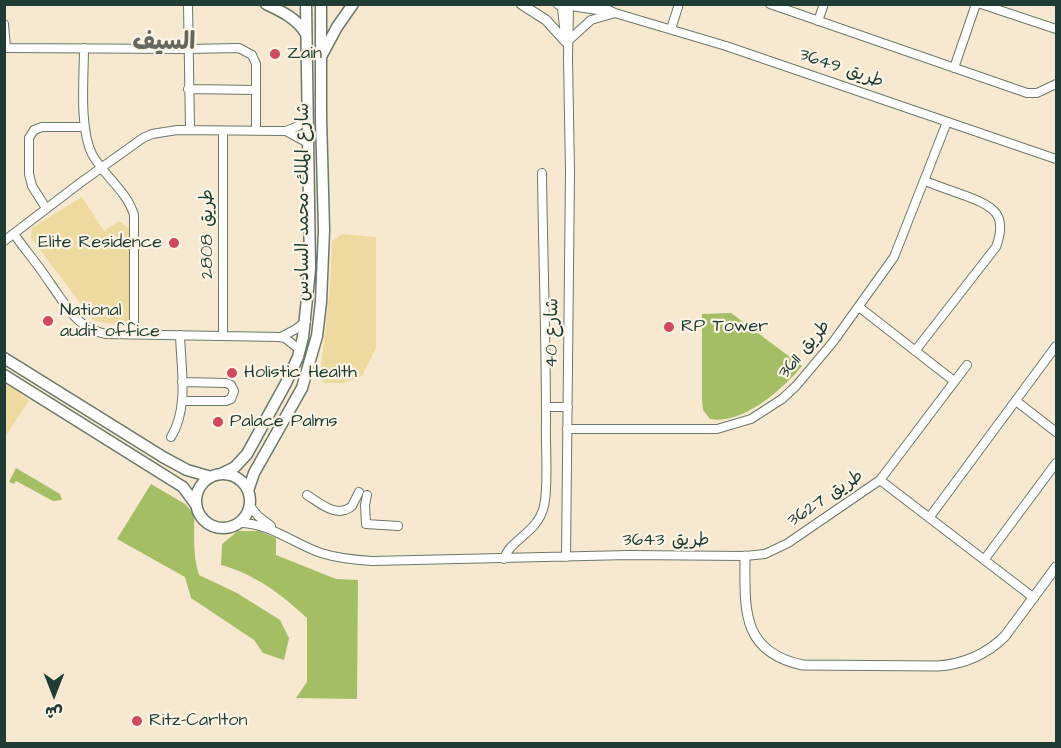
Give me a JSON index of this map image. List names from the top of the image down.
{
  "streets": {
    "main road": ["شارع الملك محمد السادس"],
    "street": [
      "طريق 3649",
      "طريق 2808",
      "شارع 40",
      "طريق 3611",
      "طريق 3627",
      "طريق 3643"
    ]
  },
  "crossings": [
    ["طريق 3649", "شارع 40"],
    ["طريق 3649", "طريق 3611"],
    ["شارع 40", "طريق 3611"],
    ["شارع 40", "طريق 3643"],
    ["طريق 3627", "طريق 3643"]
  ],
  "districts": ["السيف"],
  "places": [
    "Zain",
    "Elite Residence",
    "National audit office",
    "RP Tower",
    "Holistic Health",
    "Palace Palms",
    "Ritz-Carlton"
  ],
  "north": "bottom"
}
